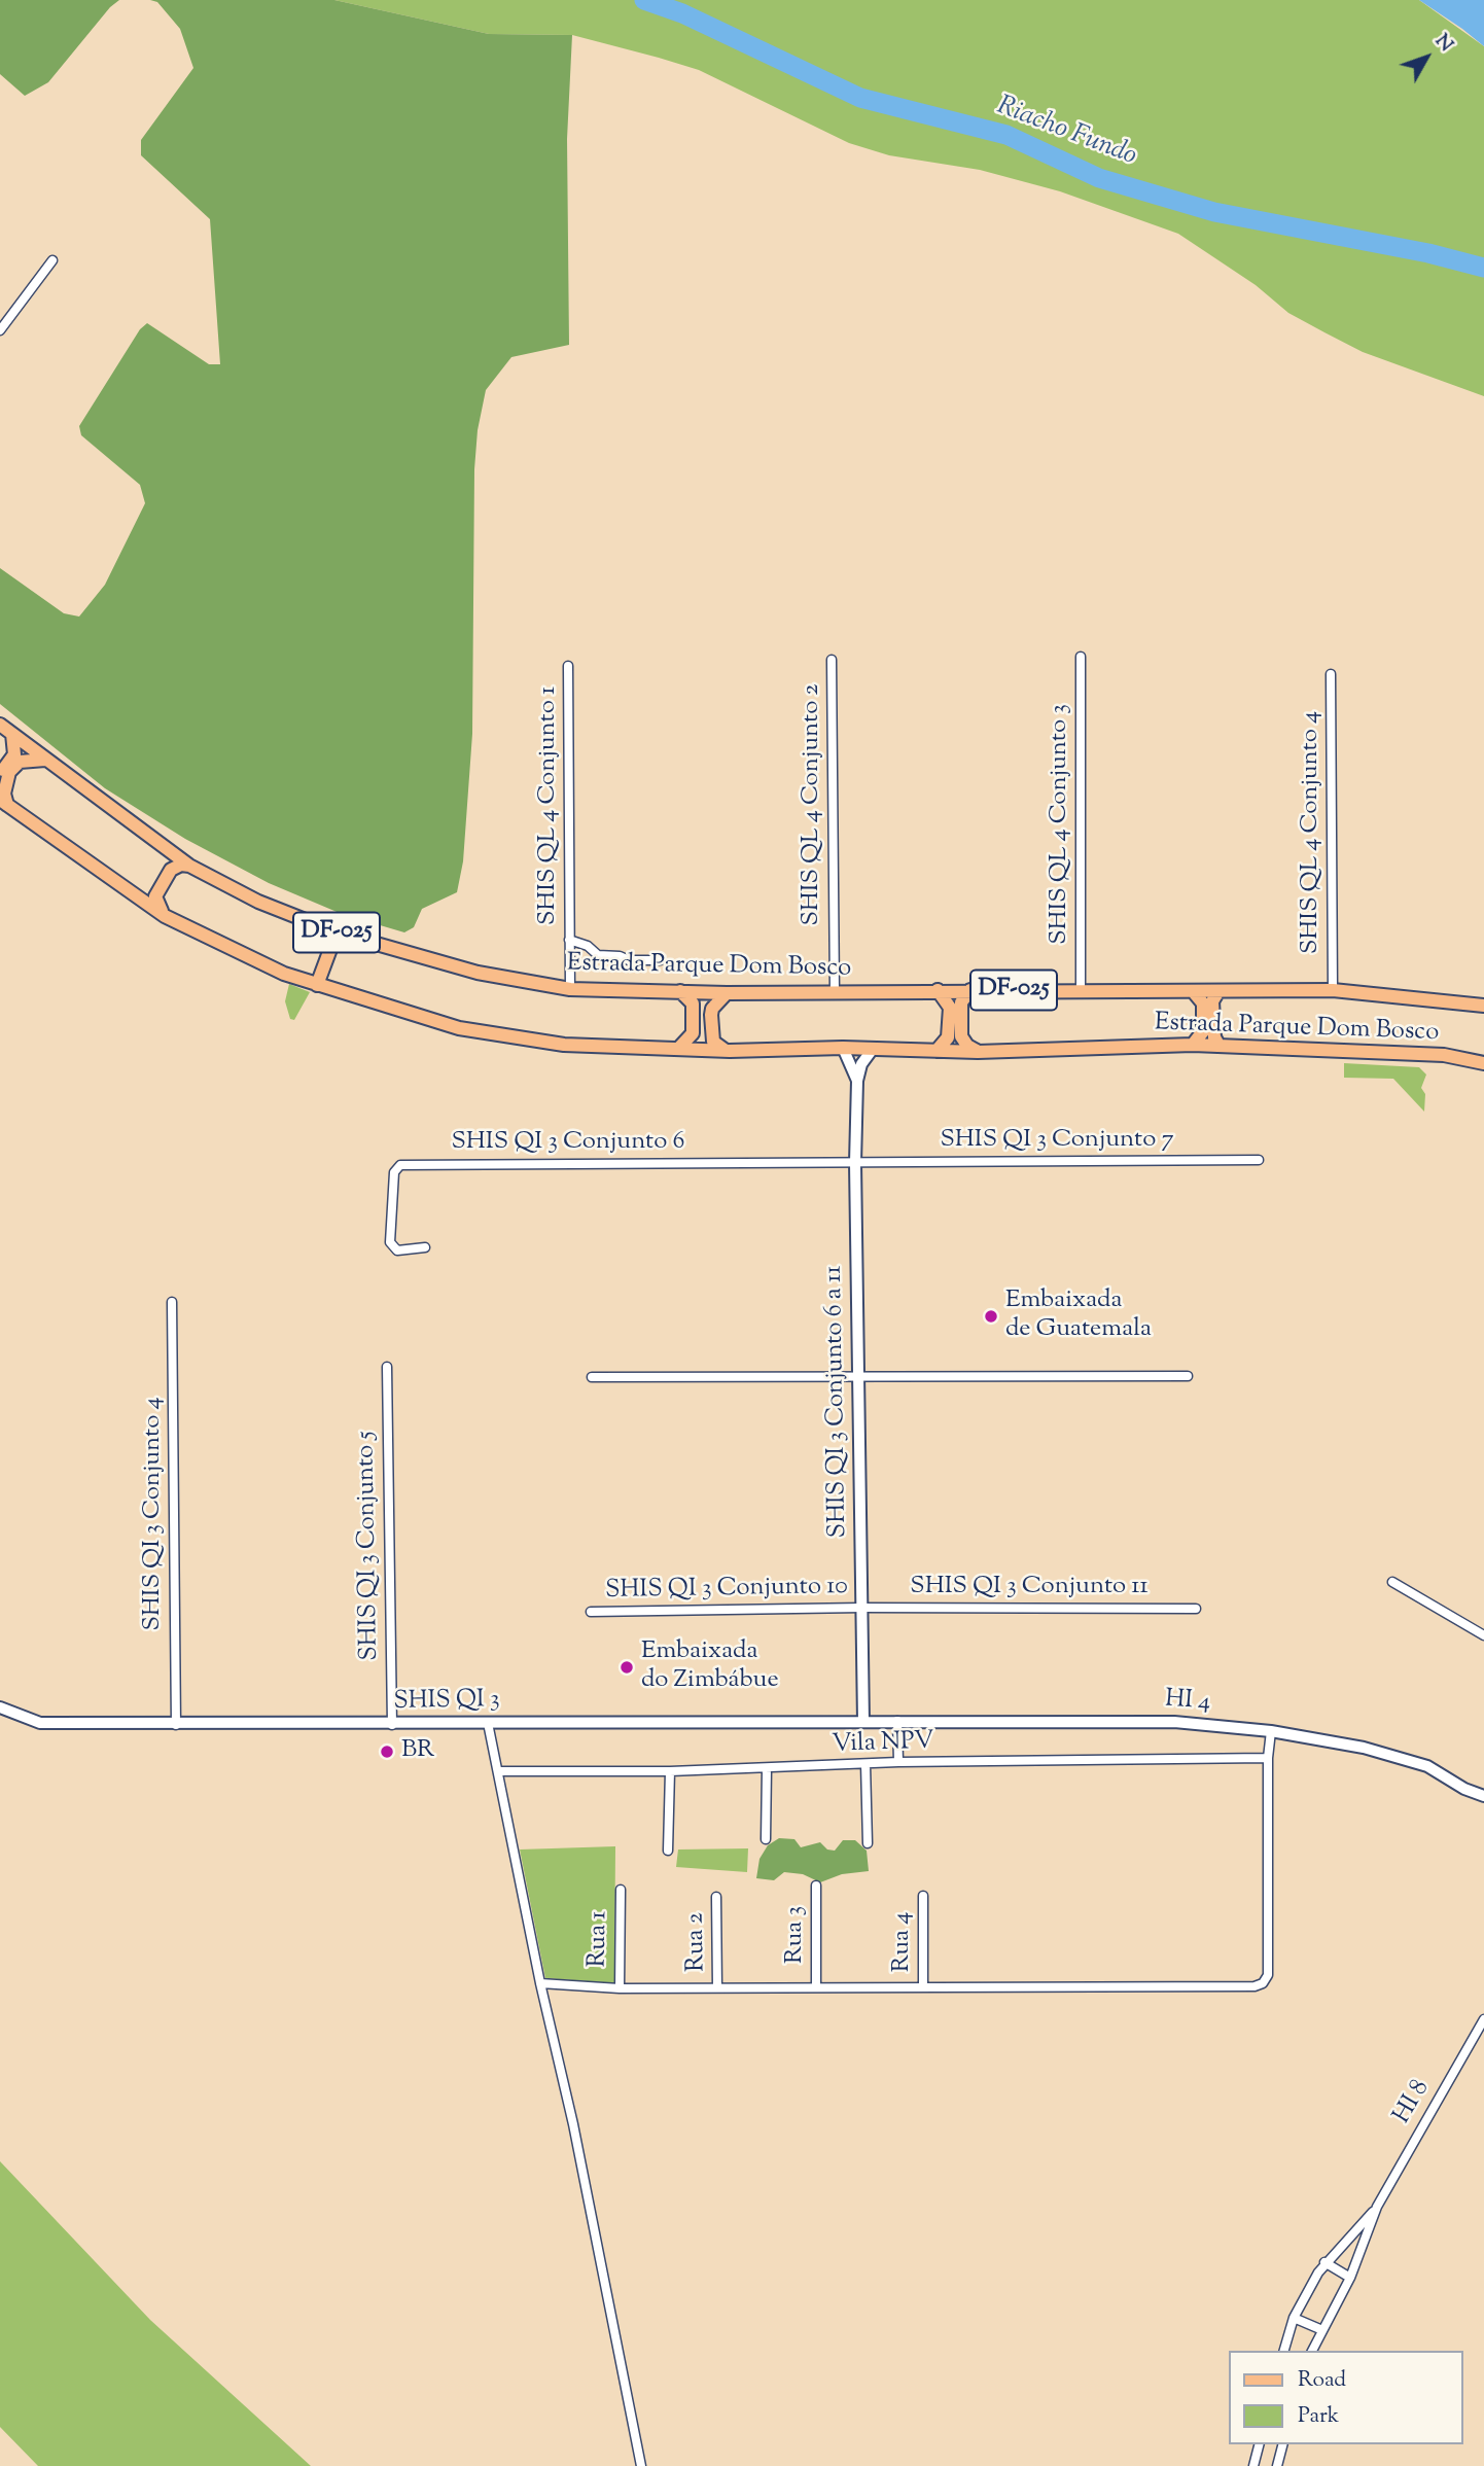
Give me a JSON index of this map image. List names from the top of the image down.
{
  "streets": {
    "main road": ["DF-025", "Estrada Parque Dom Bosco"],
    "street": [
      "SHIS QL 4 Conjunto 2",
      "SHIS QL 4 Conjunto 1",
      "SHIS QL 4 Conjunto 3",
      "SHIS QL 4 Conjunto 4",
      "SHIS QI 3 Conjunto 7",
      "SHIS QI 3 Conjunto 6",
      "SHIS QI 3 Conjunto 6 a 11",
      "SHIS QI 3 Conjunto 4",
      "SHIS QI 3 Conjunto 5",
      "SHIS QI 3 Conjunto 11",
      "SHIS QI 3 Conjunto 10",
      "SHIS QI 3",
      "HI 4",
      "Vila NPV",
      "Rua 3",
      "Rua 1",
      "Rua 2",
      "Rua 4",
      "HI 8"
    ]
  },
  "crossings": [
    ["SHIS QL 4 Conjunto 2", "Estrada Parque Dom Bosco"],
    ["SHIS QL 4 Conjunto 1", "Estrada Parque Dom Bosco"],
    ["SHIS QL 4 Conjunto 3", "Estrada Parque Dom Bosco"],
    ["SHIS QL 4 Conjunto 4", "Estrada Parque Dom Bosco"],
    ["Estrada Parque Dom Bosco", "SHIS QI 3 Conjunto 6 a 11"],
    ["SHIS QI 3 Conjunto 7", "SHIS QI 3 Conjunto 6"],
    ["SHIS QI 3 Conjunto 7", "SHIS QI 3 Conjunto 6 a 11"],
    ["SHIS QI 3 Conjunto 6", "SHIS QI 3 Conjunto 6 a 11"],
    ["SHIS QI 3 Conjunto 6 a 11", "SHIS QI 3 Conjunto 11"],
    ["SHIS QI 3 Conjunto 6 a 11", "SHIS QI 3 Conjunto 10"],
    ["SHIS QI 3 Conjunto 6 a 11", "SHIS QI 3"],
    ["SHIS QI 3 Conjunto 4", "SHIS QI 3"],
    ["SHIS QI 3 Conjunto 5", "SHIS QI 3"],
    ["SHIS QI 3 Conjunto 11", "SHIS QI 3 Conjunto 10"],
    ["SHIS QI 3", "HI 4"]
  ],
  "water": ["Riacho Fundo"],
  "places": ["Embaixada de Guatemala", "Embaixada do Zimbábue", "BR"],
  "legend": ["Road", "Park"],
  "north": "top right"
}
